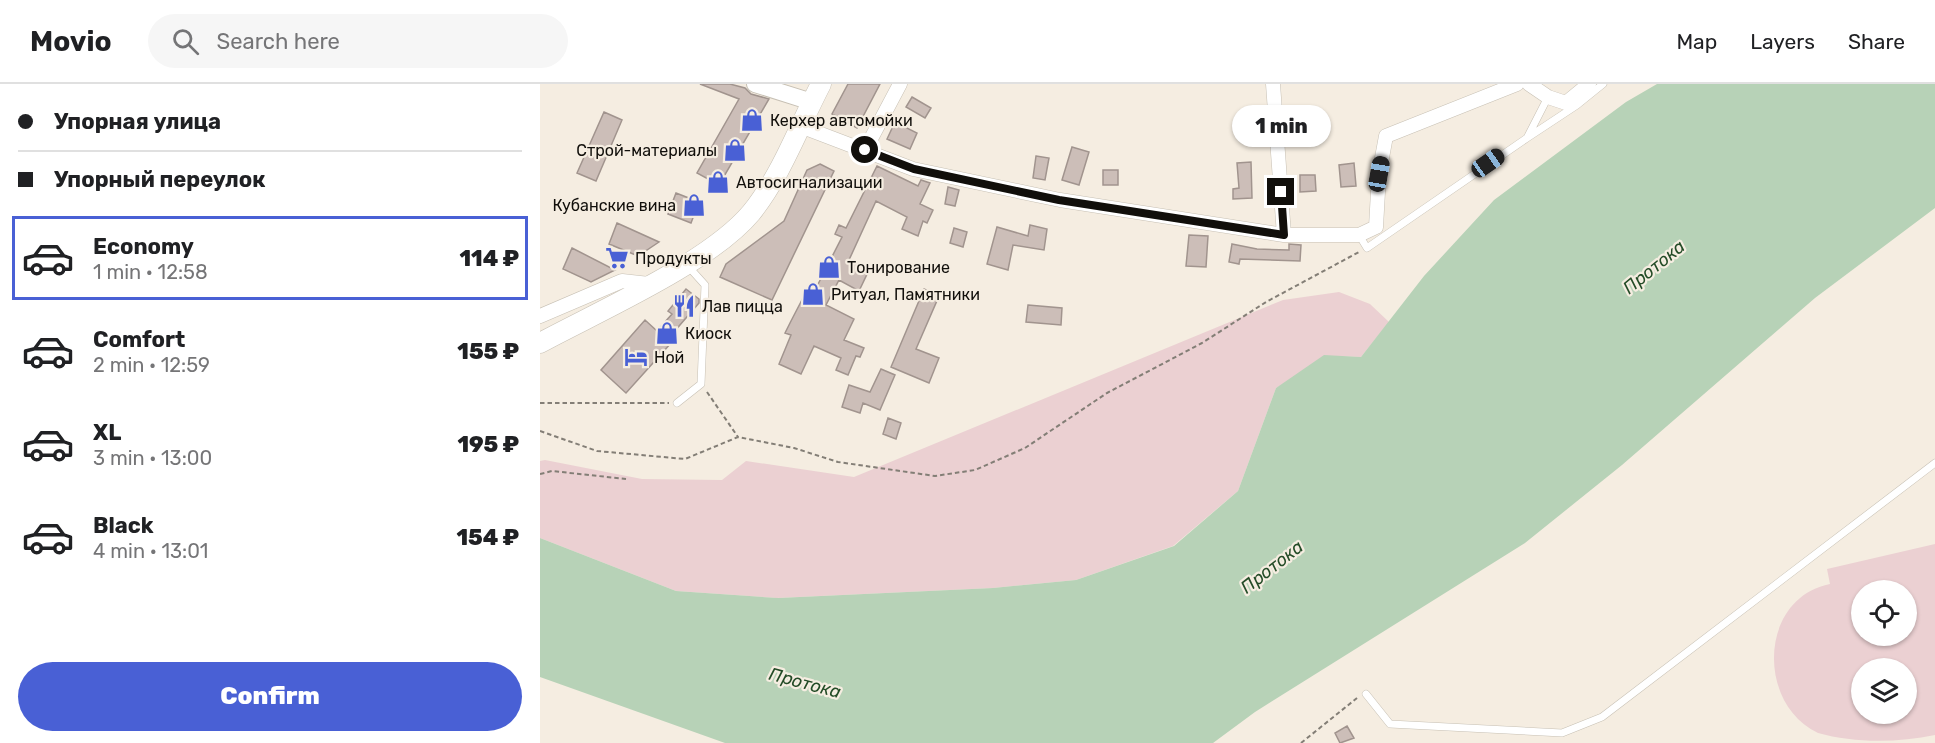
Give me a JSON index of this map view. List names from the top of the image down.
{
  "water": ["Протока"],
  "places": {
    "shop": [
      "Керхер автомойки",
      "Строй-материалы",
      "Автосигнализации",
      "Кубанские вина",
      "Тонирование",
      "Ритуал, Памятники",
      "Киоск"
    ],
    "supermarket": ["Продукты"],
    "restaurant": ["Лав пицца"],
    "hotel": ["Ной"]
  },
  "page": {
    "header": "Movio",
    "search": "Search here",
    "nav": ["Map", "Layers", "Share"],
    "banner": ["Упорная улица", "Упорный переулок"],
    "bubble": "1 min",
    "list": [
      {
        "name": "Economy",
        "note": "1 min · 12:58",
        "value": "114 ₽"
      },
      {
        "name": "Comfort",
        "note": "2 min · 12:59",
        "value": "155 ₽"
      },
      {
        "name": "XL",
        "note": "3 min · 13:00",
        "value": "195 ₽"
      },
      {
        "name": "Black",
        "note": "4 min · 13:01",
        "value": "154 ₽"
      }
    ],
    "buttons": "Confirm"
  }
}
